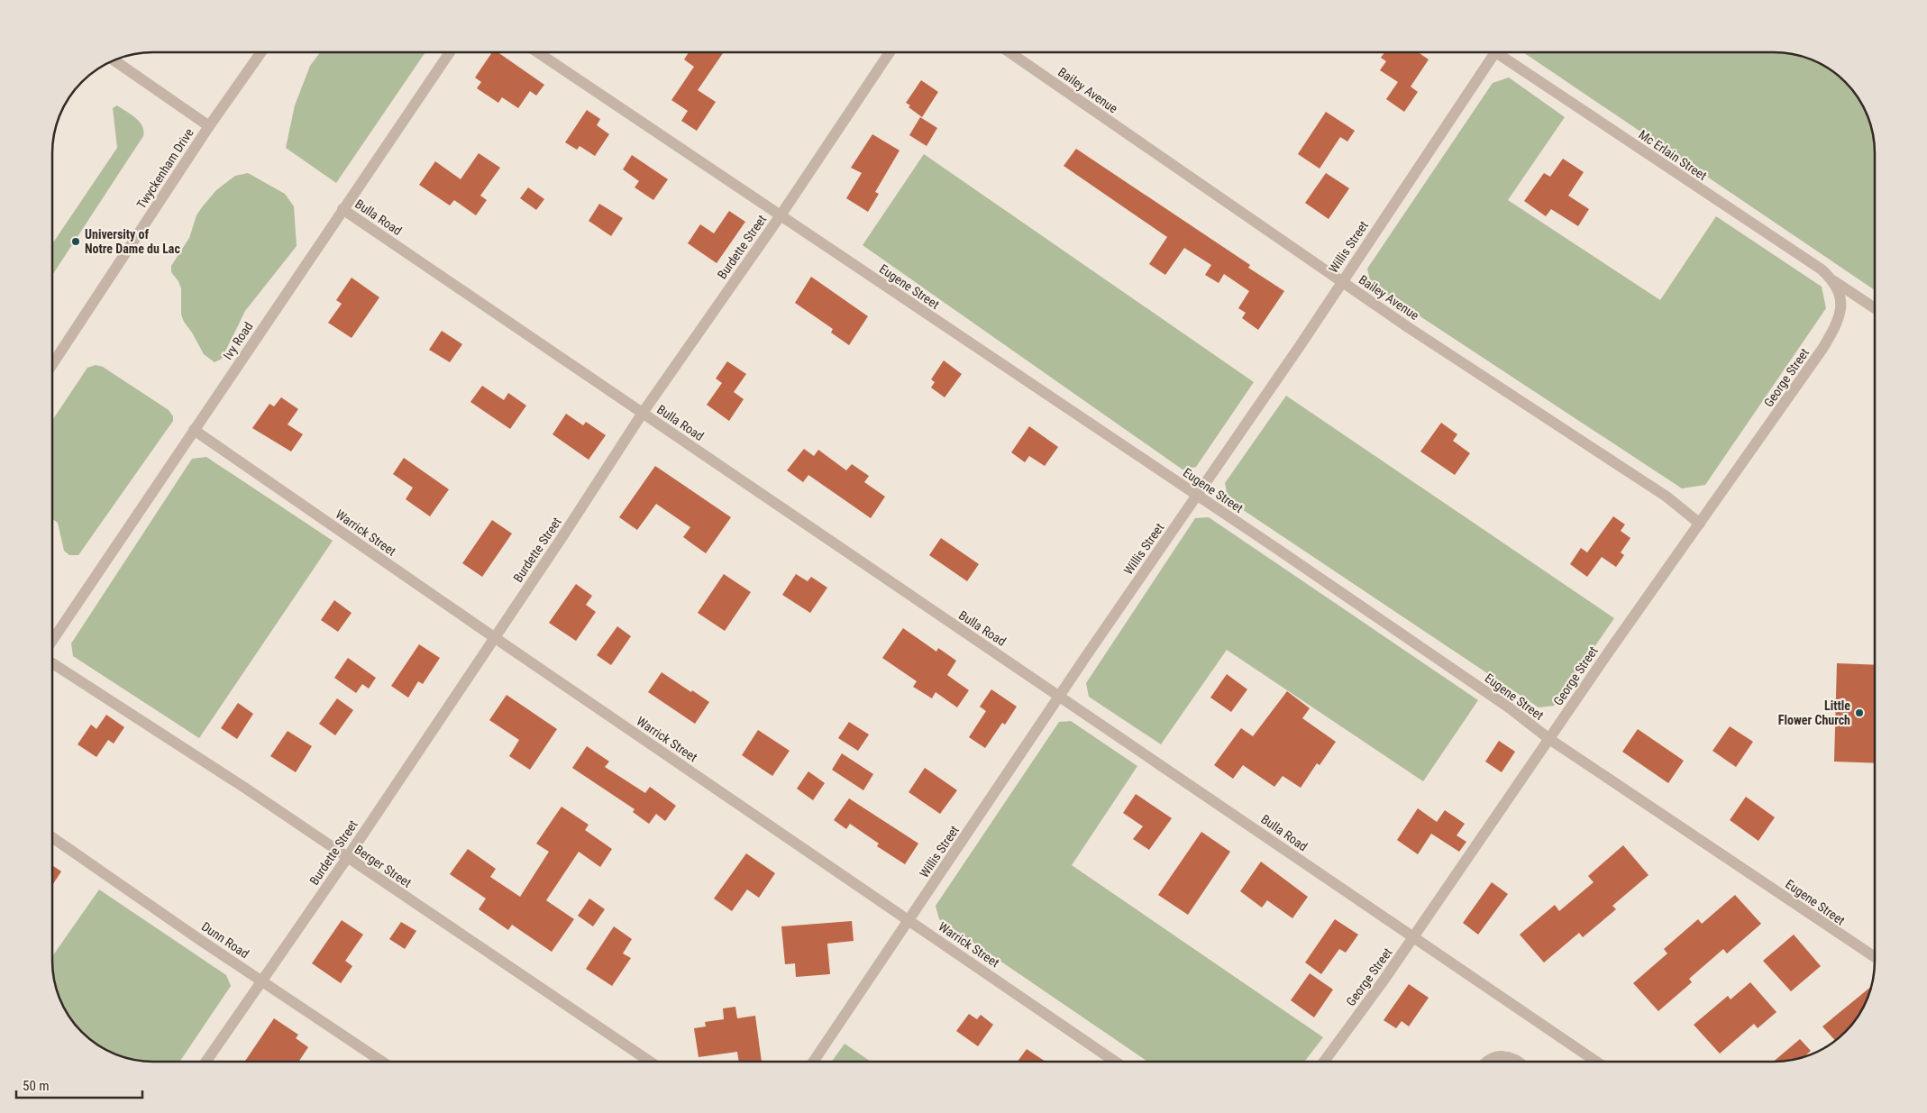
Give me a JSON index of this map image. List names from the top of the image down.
{
  "streets": {
    "street": [
      "Bailey Avenue",
      "Mc Erlain Street",
      "Twyckenham Drive",
      "Bulla Road",
      "Burdette Street",
      "Willis Street",
      "Eugene Street",
      "Ivy Road",
      "George Street",
      "Warrick Street",
      "Berger Street",
      "Dunn Road"
    ]
  },
  "crossings": [
    ["Bailey Avenue", "Willis Street"],
    ["Bailey Avenue", "George Street"],
    ["Mc Erlain Street", "George Street"],
    ["Bulla Road", "Burdette Street"],
    ["Bulla Road", "Willis Street"],
    ["Bulla Road", "Ivy Road"],
    ["Bulla Road", "George Street"],
    ["Burdette Street", "Eugene Street"],
    ["Burdette Street", "Warrick Street"],
    ["Burdette Street", "Berger Street"],
    ["Burdette Street", "Dunn Road"],
    ["Willis Street", "Eugene Street"],
    ["Willis Street", "Warrick Street"],
    ["Eugene Street", "George Street"],
    ["Ivy Road", "Warrick Street"]
  ],
  "places": ["University of Notre Dame du Lac", "Little Flower Church"],
  "scale_bar": "50 m"
}
